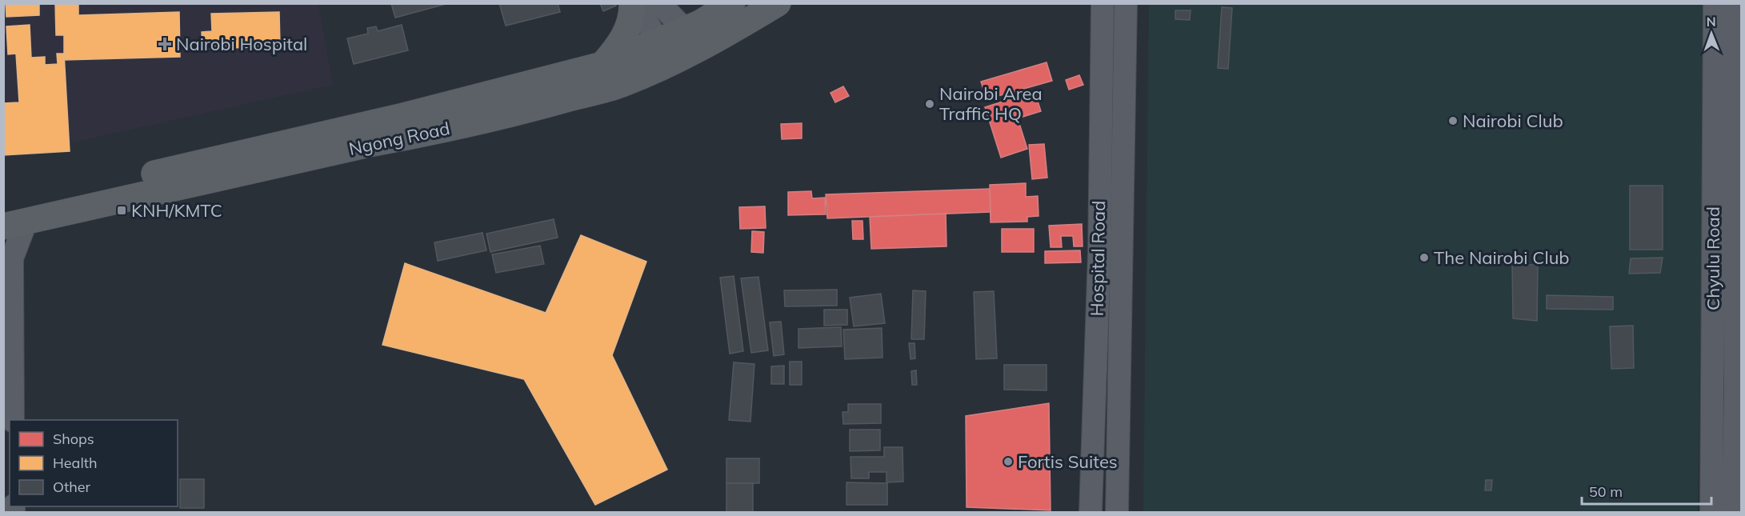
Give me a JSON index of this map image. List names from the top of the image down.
{
  "streets": {
    "main road": ["Ngong Road"],
    "street": ["Hospital Road", "Chyulu Road"]
  },
  "places": {
    "health": ["Nairobi Hospital"],
    "other": [
      "Nairobi Area Traffic HQ",
      "Nairobi Club",
      "The Nairobi Club",
      "Fortis Suites"
    ],
    "transit": ["KNH/KMTC"]
  },
  "legend": ["Shops", "Health", "Other"],
  "scale_bar": "50 m",
  "north": "top"
}
